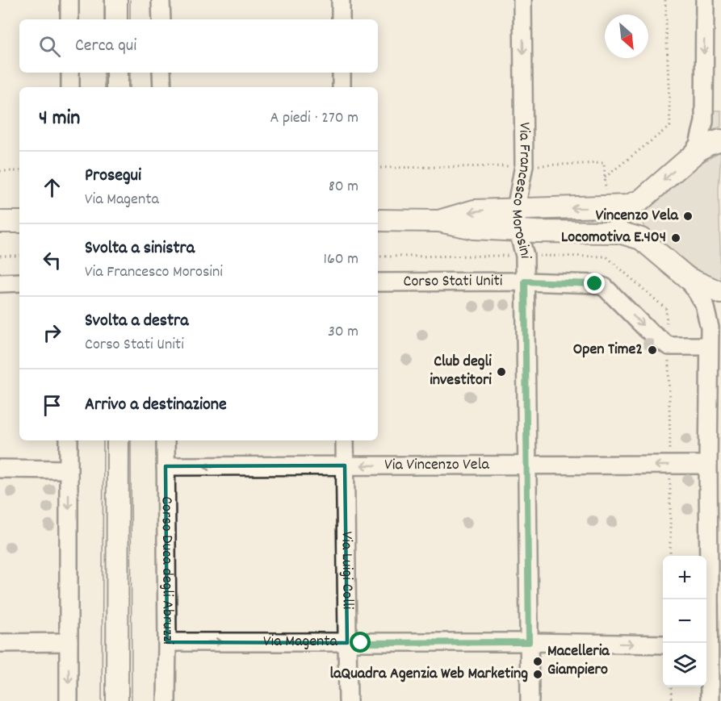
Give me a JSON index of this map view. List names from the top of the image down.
{
  "streets": {
    "street": [
      "Via Francesco Morosini",
      "Corso Stati Uniti",
      "Via Vincenzo Vela",
      "Corso Duca degli Abruzzi",
      "Via Luigi Colli",
      "Via Magenta"
    ]
  },
  "crossings": [
    ["Via Francesco Morosini", "Corso Stati Uniti"],
    ["Via Francesco Morosini", "Via Vincenzo Vela"],
    ["Via Francesco Morosini", "Via Magenta"],
    ["Via Vincenzo Vela", "Corso Duca degli Abruzzi"],
    ["Via Vincenzo Vela", "Via Luigi Colli"],
    ["Corso Duca degli Abruzzi", "Via Magenta"],
    ["Via Luigi Colli", "Via Magenta"]
  ],
  "one_way": ["Corso Stati Uniti", "Via Vincenzo Vela", "Via Magenta"],
  "places": [
    "Vincenzo Vela",
    "Locomotiva E.404",
    "Open Time2",
    "Club degli investitori",
    "Macelleria Giampiero",
    "laQuadra Agenzia Web Marketing"
  ],
  "north": "bottom right",
  "page": {
    "search": "Cerca qui",
    "heading": ["4 min", "A piedi · 270 m"],
    "list": [
      ["Prosegui", "Via Magenta", "80 m"],
      ["Svolta a sinistra", "Via Francesco Morosini", "160 m"],
      ["Svolta a destra", "Corso Stati Uniti", "30 m"],
      "Arrivo a destinazione"
    ],
    "map_buttons": ["+", "−"]
  }
}
